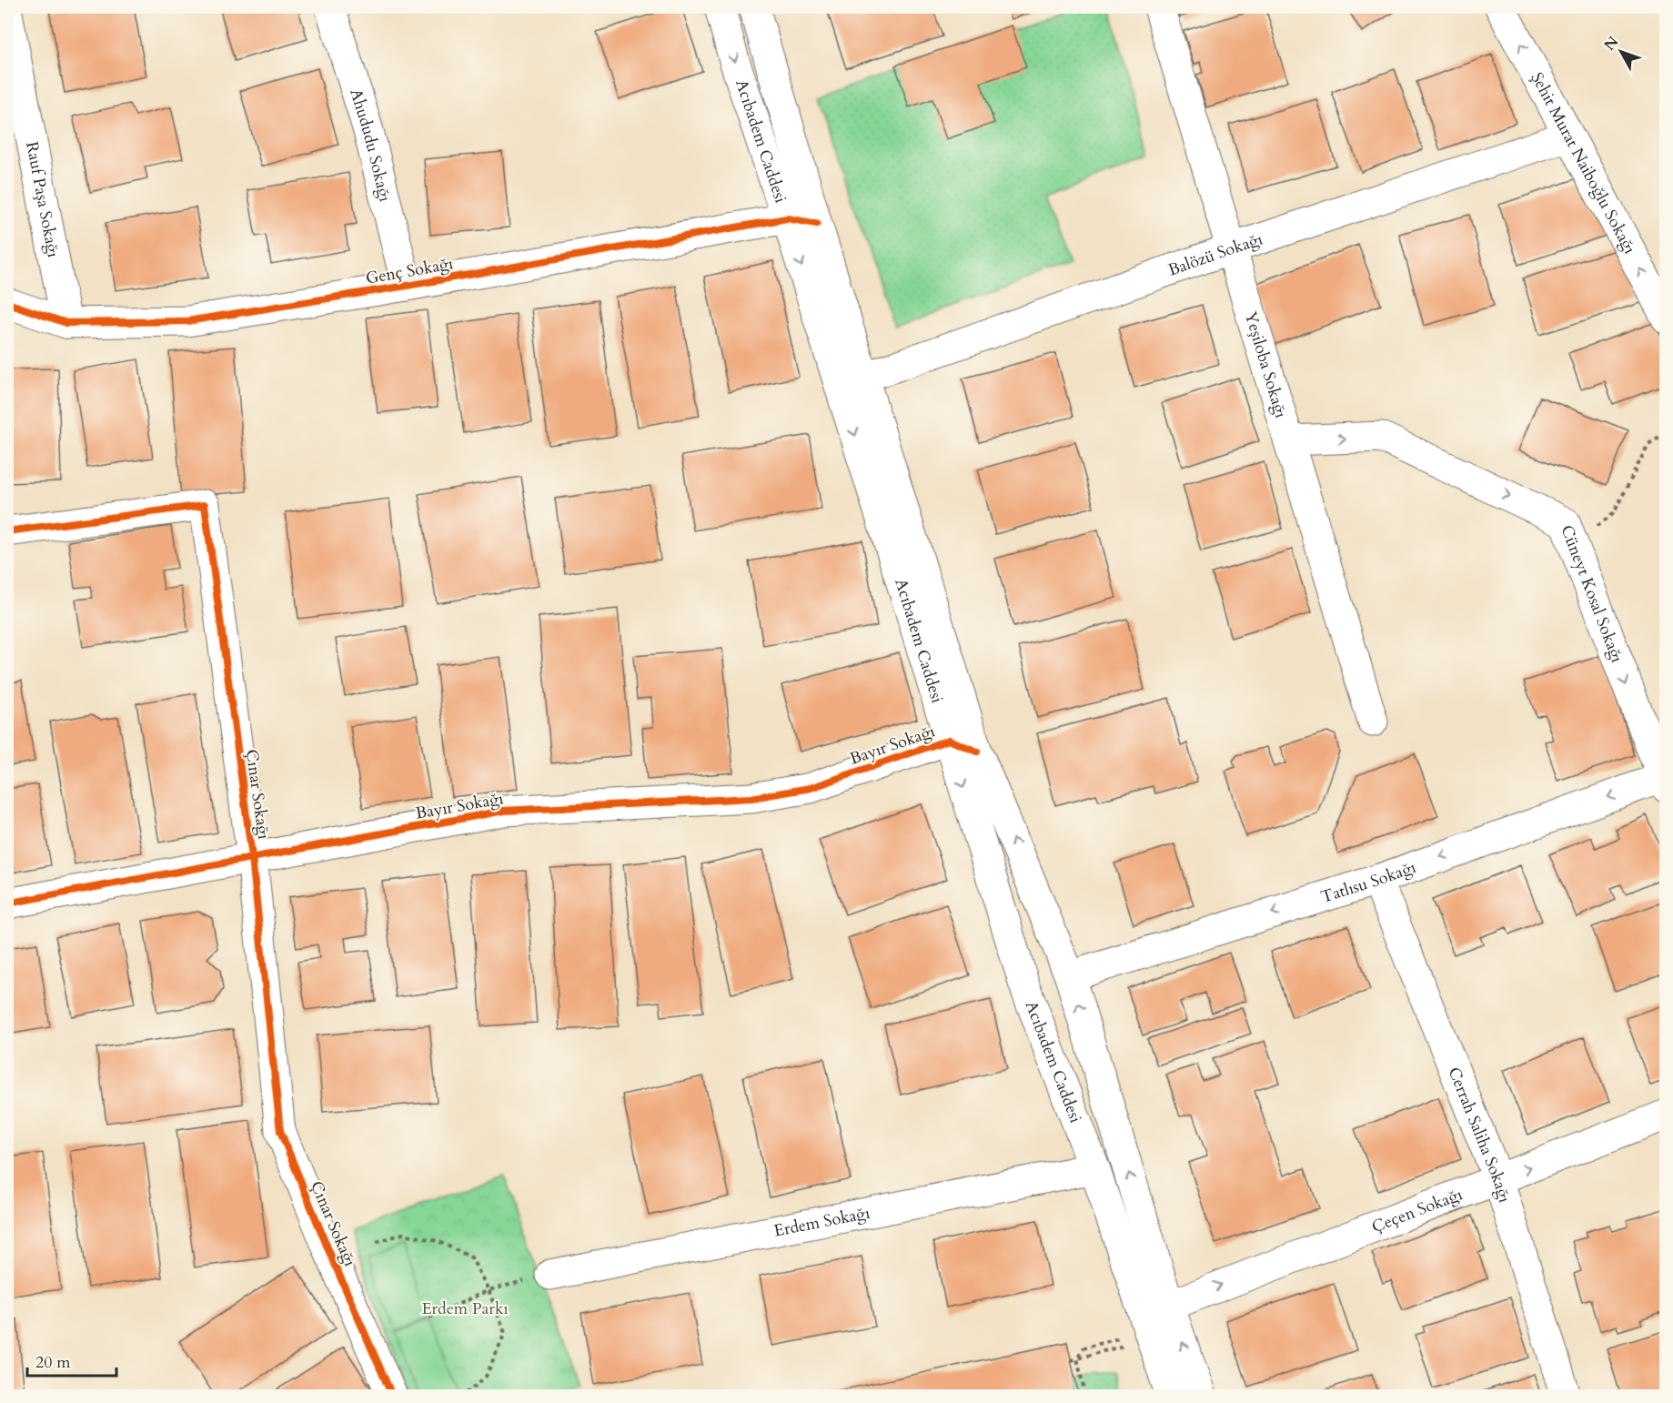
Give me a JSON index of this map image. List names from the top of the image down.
{
  "streets": {
    "street": [
      "Acıbadem Caddesi",
      "Ahududu Sokağı",
      "Şehit Murat Naiboğlu Sokağı",
      "Rauf Paşa Sokağı",
      "Balözü Sokağı",
      "Genç Sokağı",
      "Yeşiloba Sokağı",
      "Cüneyt Kosal Sokağı",
      "Bayır Sokağı",
      "Çınar Sokağı",
      "Tatlısu Sokağı",
      "Cerrah Saliha Sokağı",
      "Çeçen Sokağı",
      "Erdem Sokağı"
    ]
  },
  "crossings": [
    ["Acıbadem Caddesi", "Balözü Sokağı"],
    ["Acıbadem Caddesi", "Genç Sokağı"],
    ["Acıbadem Caddesi", "Bayır Sokağı"],
    ["Acıbadem Caddesi", "Tatlısu Sokağı"],
    ["Acıbadem Caddesi", "Çeçen Sokağı"],
    ["Acıbadem Caddesi", "Erdem Sokağı"],
    ["Ahududu Sokağı", "Genç Sokağı"],
    ["Şehit Murat Naiboğlu Sokağı", "Balözü Sokağı"],
    ["Rauf Paşa Sokağı", "Genç Sokağı"],
    ["Balözü Sokağı", "Yeşiloba Sokağı"],
    ["Yeşiloba Sokağı", "Cüneyt Kosal Sokağı"],
    ["Cüneyt Kosal Sokağı", "Tatlısu Sokağı"],
    ["Bayır Sokağı", "Çınar Sokağı"],
    ["Tatlısu Sokağı", "Cerrah Saliha Sokağı"],
    ["Cerrah Saliha Sokağı", "Çeçen Sokağı"]
  ],
  "one_way": [
    "Şehit Murat Naiboğlu Sokağı",
    "Cüneyt Kosal Sokağı",
    "Tatlısu Sokağı",
    "Çeçen Sokağı"
  ],
  "parks": ["Erdem Parkı"],
  "scale_bar": "20 m",
  "north": "top left"
}
